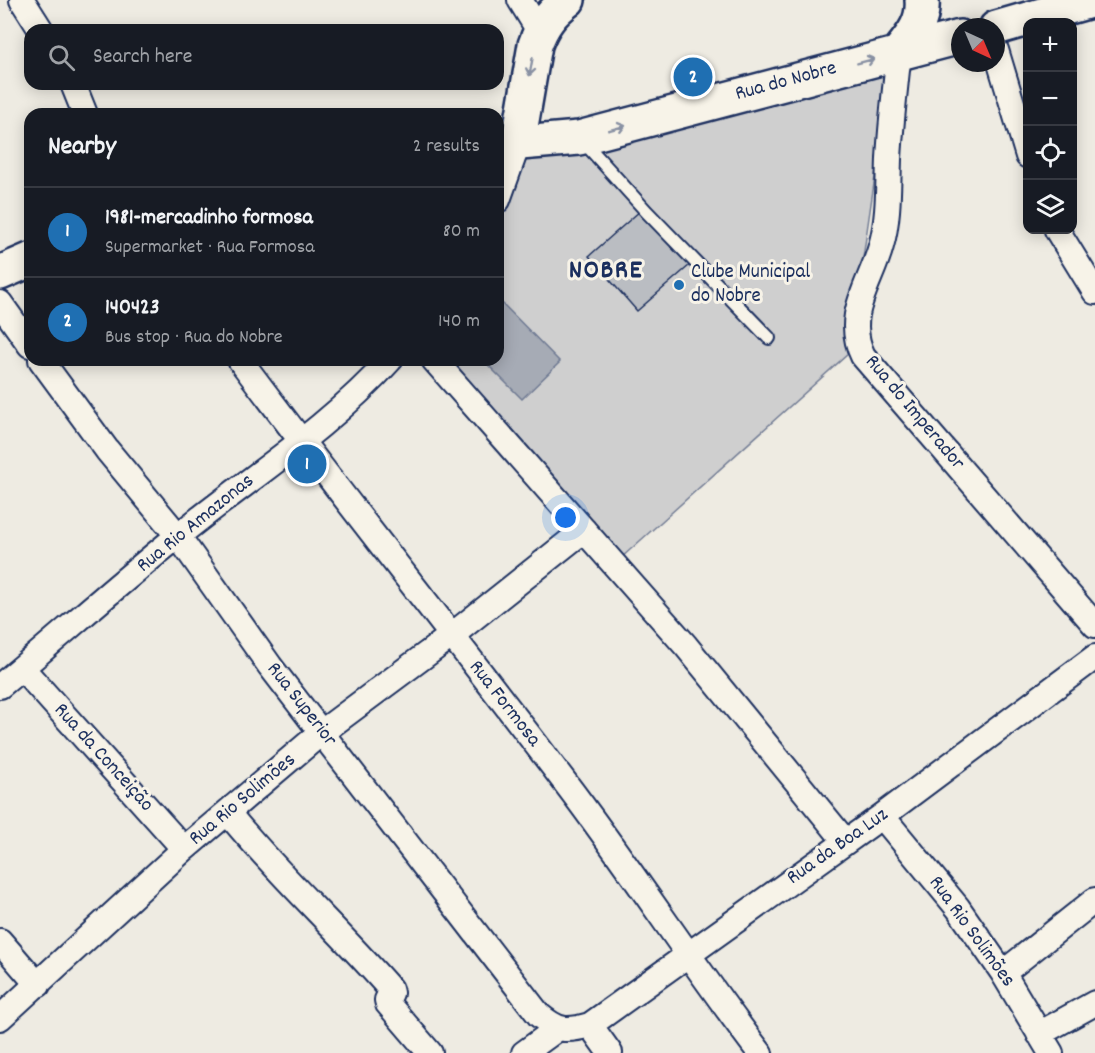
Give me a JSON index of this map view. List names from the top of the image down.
{
  "streets": {
    "main road": ["Rua do Nobre"],
    "street": [
      "Rua do Imperador",
      "Rua Rio Amazonas",
      "Rua Formosa",
      "Rua Superior",
      "Rua da Conceição",
      "Rua Rio Solimões",
      "Rua da Boa Luz"
    ]
  },
  "crossings": [
    ["Rua do Nobre", "Rua do Imperador"],
    ["Rua Rio Amazonas", "Rua Formosa"],
    ["Rua Rio Amazonas", "Rua Superior"],
    ["Rua Rio Amazonas", "Rua da Conceição"],
    ["Rua Formosa", "Rua Rio Solimões"],
    ["Rua Formosa", "Rua da Boa Luz"],
    ["Rua Superior", "Rua Rio Solimões"],
    ["Rua Superior", "Rua da Boa Luz"],
    ["Rua da Conceição", "Rua Rio Solimões"],
    ["Rua Rio Solimões", "Rua da Boa Luz"]
  ],
  "one_way": ["Rua do Nobre"],
  "districts": ["NOBRE"],
  "places": ["Clube Municipal do Nobre"],
  "north": "bottom right",
  "page": {
    "map_buttons": ["+", "−"],
    "search": "Search here",
    "pins": ["2", "1"],
    "heading": ["Nearby", "2 results"],
    "list": [
      {
        "mark": "1",
        "name": "1981-mercadinho formosa",
        "note": "Supermarket · Rua Formosa",
        "value": "80 m"
      },
      {
        "mark": "2",
        "name": "140423",
        "note": "Bus stop · Rua do Nobre",
        "value": "140 m"
      }
    ]
  }
}
